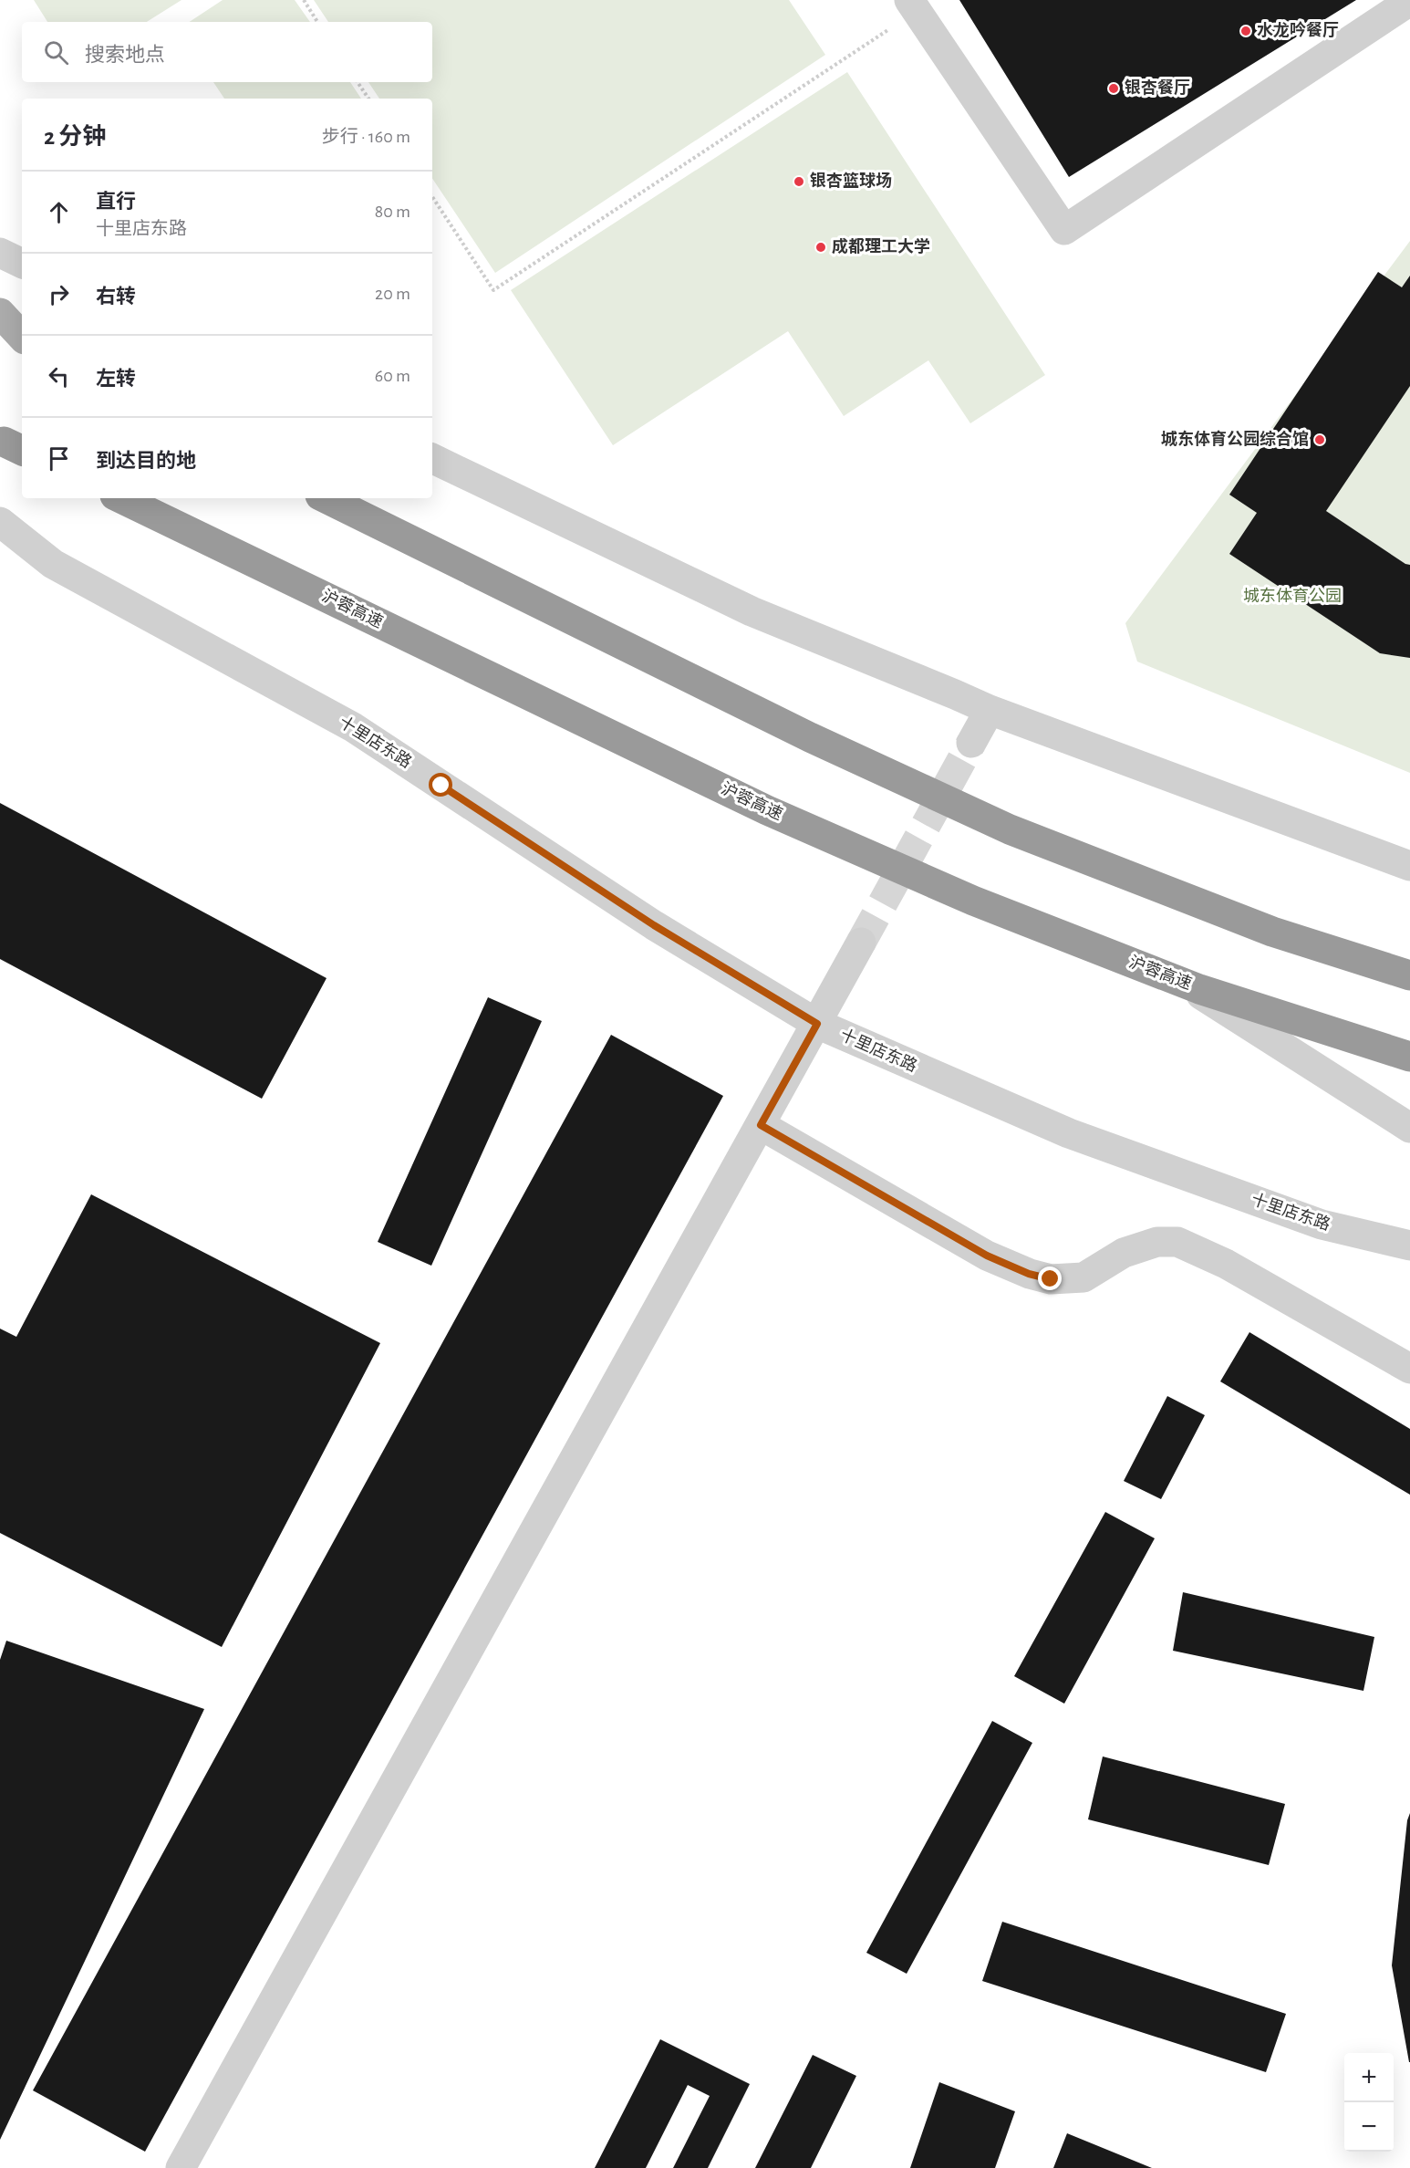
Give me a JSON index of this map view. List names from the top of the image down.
{
  "streets": {
    "highway": ["沪蓉高速"],
    "street": ["十里店东路"]
  },
  "parks": ["城东体育公园"],
  "places": [
    "水龙吟餐厅",
    "银杏餐厅",
    "银杏篮球场",
    "成都理工大学",
    "城东体育公园综合馆"
  ],
  "page": {
    "search": "搜索地点",
    "heading": ["2 分钟", "步行 · 160 m"],
    "list": [
      ["直行", "十里店东路", "80 m"],
      ["右转", "20 m"],
      ["左转", "60 m"],
      "到达目的地"
    ],
    "map_buttons": ["+", "−"]
  }
}
